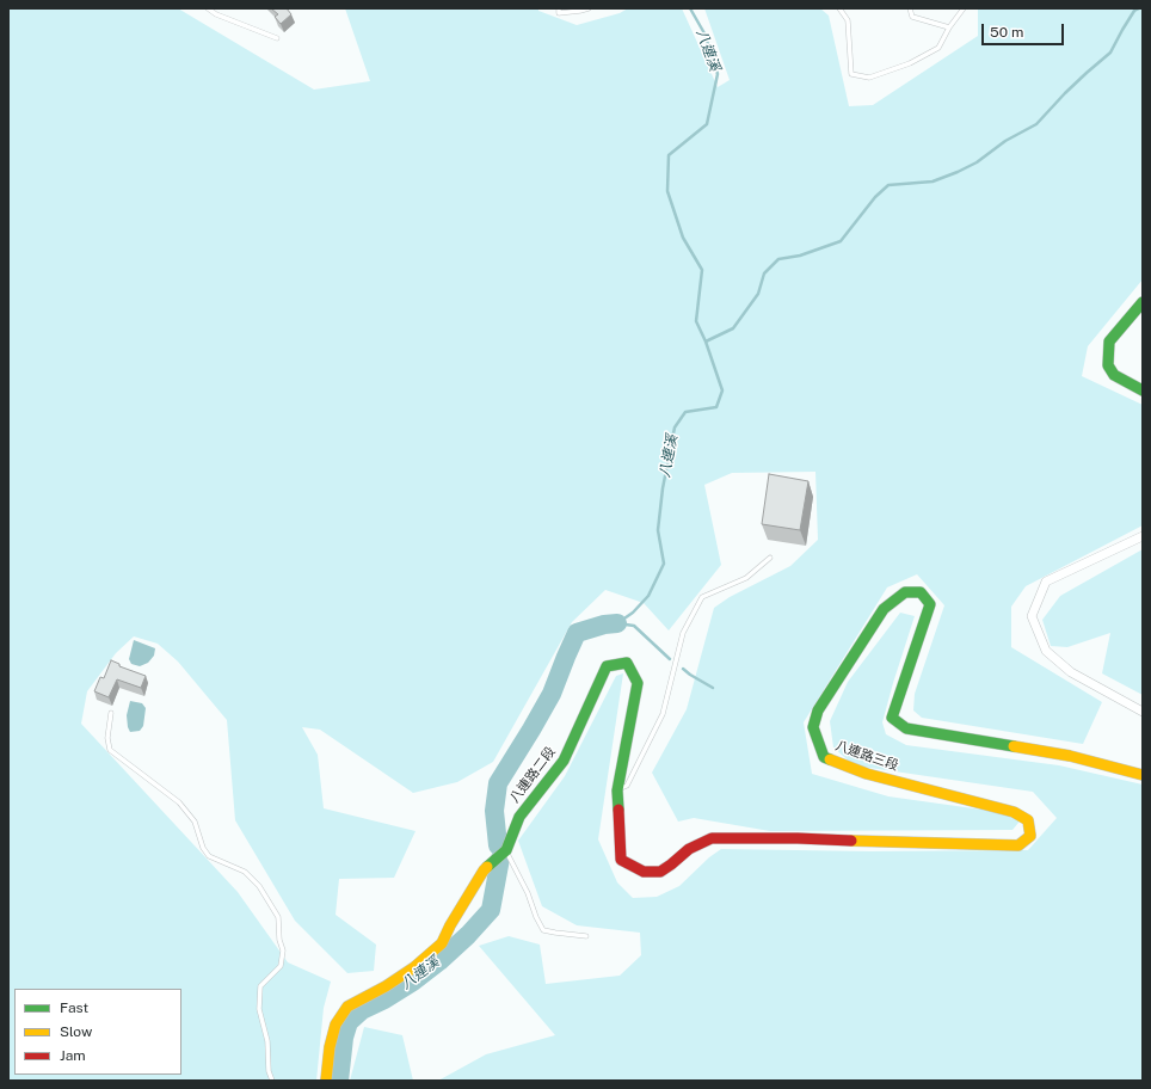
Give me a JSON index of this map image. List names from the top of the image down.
{
  "streets": {
    "street": ["八連路三段", "八連路二段"]
  },
  "crossings": [
    ["八連路三段", "八連路二段"]
  ],
  "water": ["八連溪"],
  "legend": ["Fast", "Slow", "Jam"],
  "scale_bar": "50 m"
}
